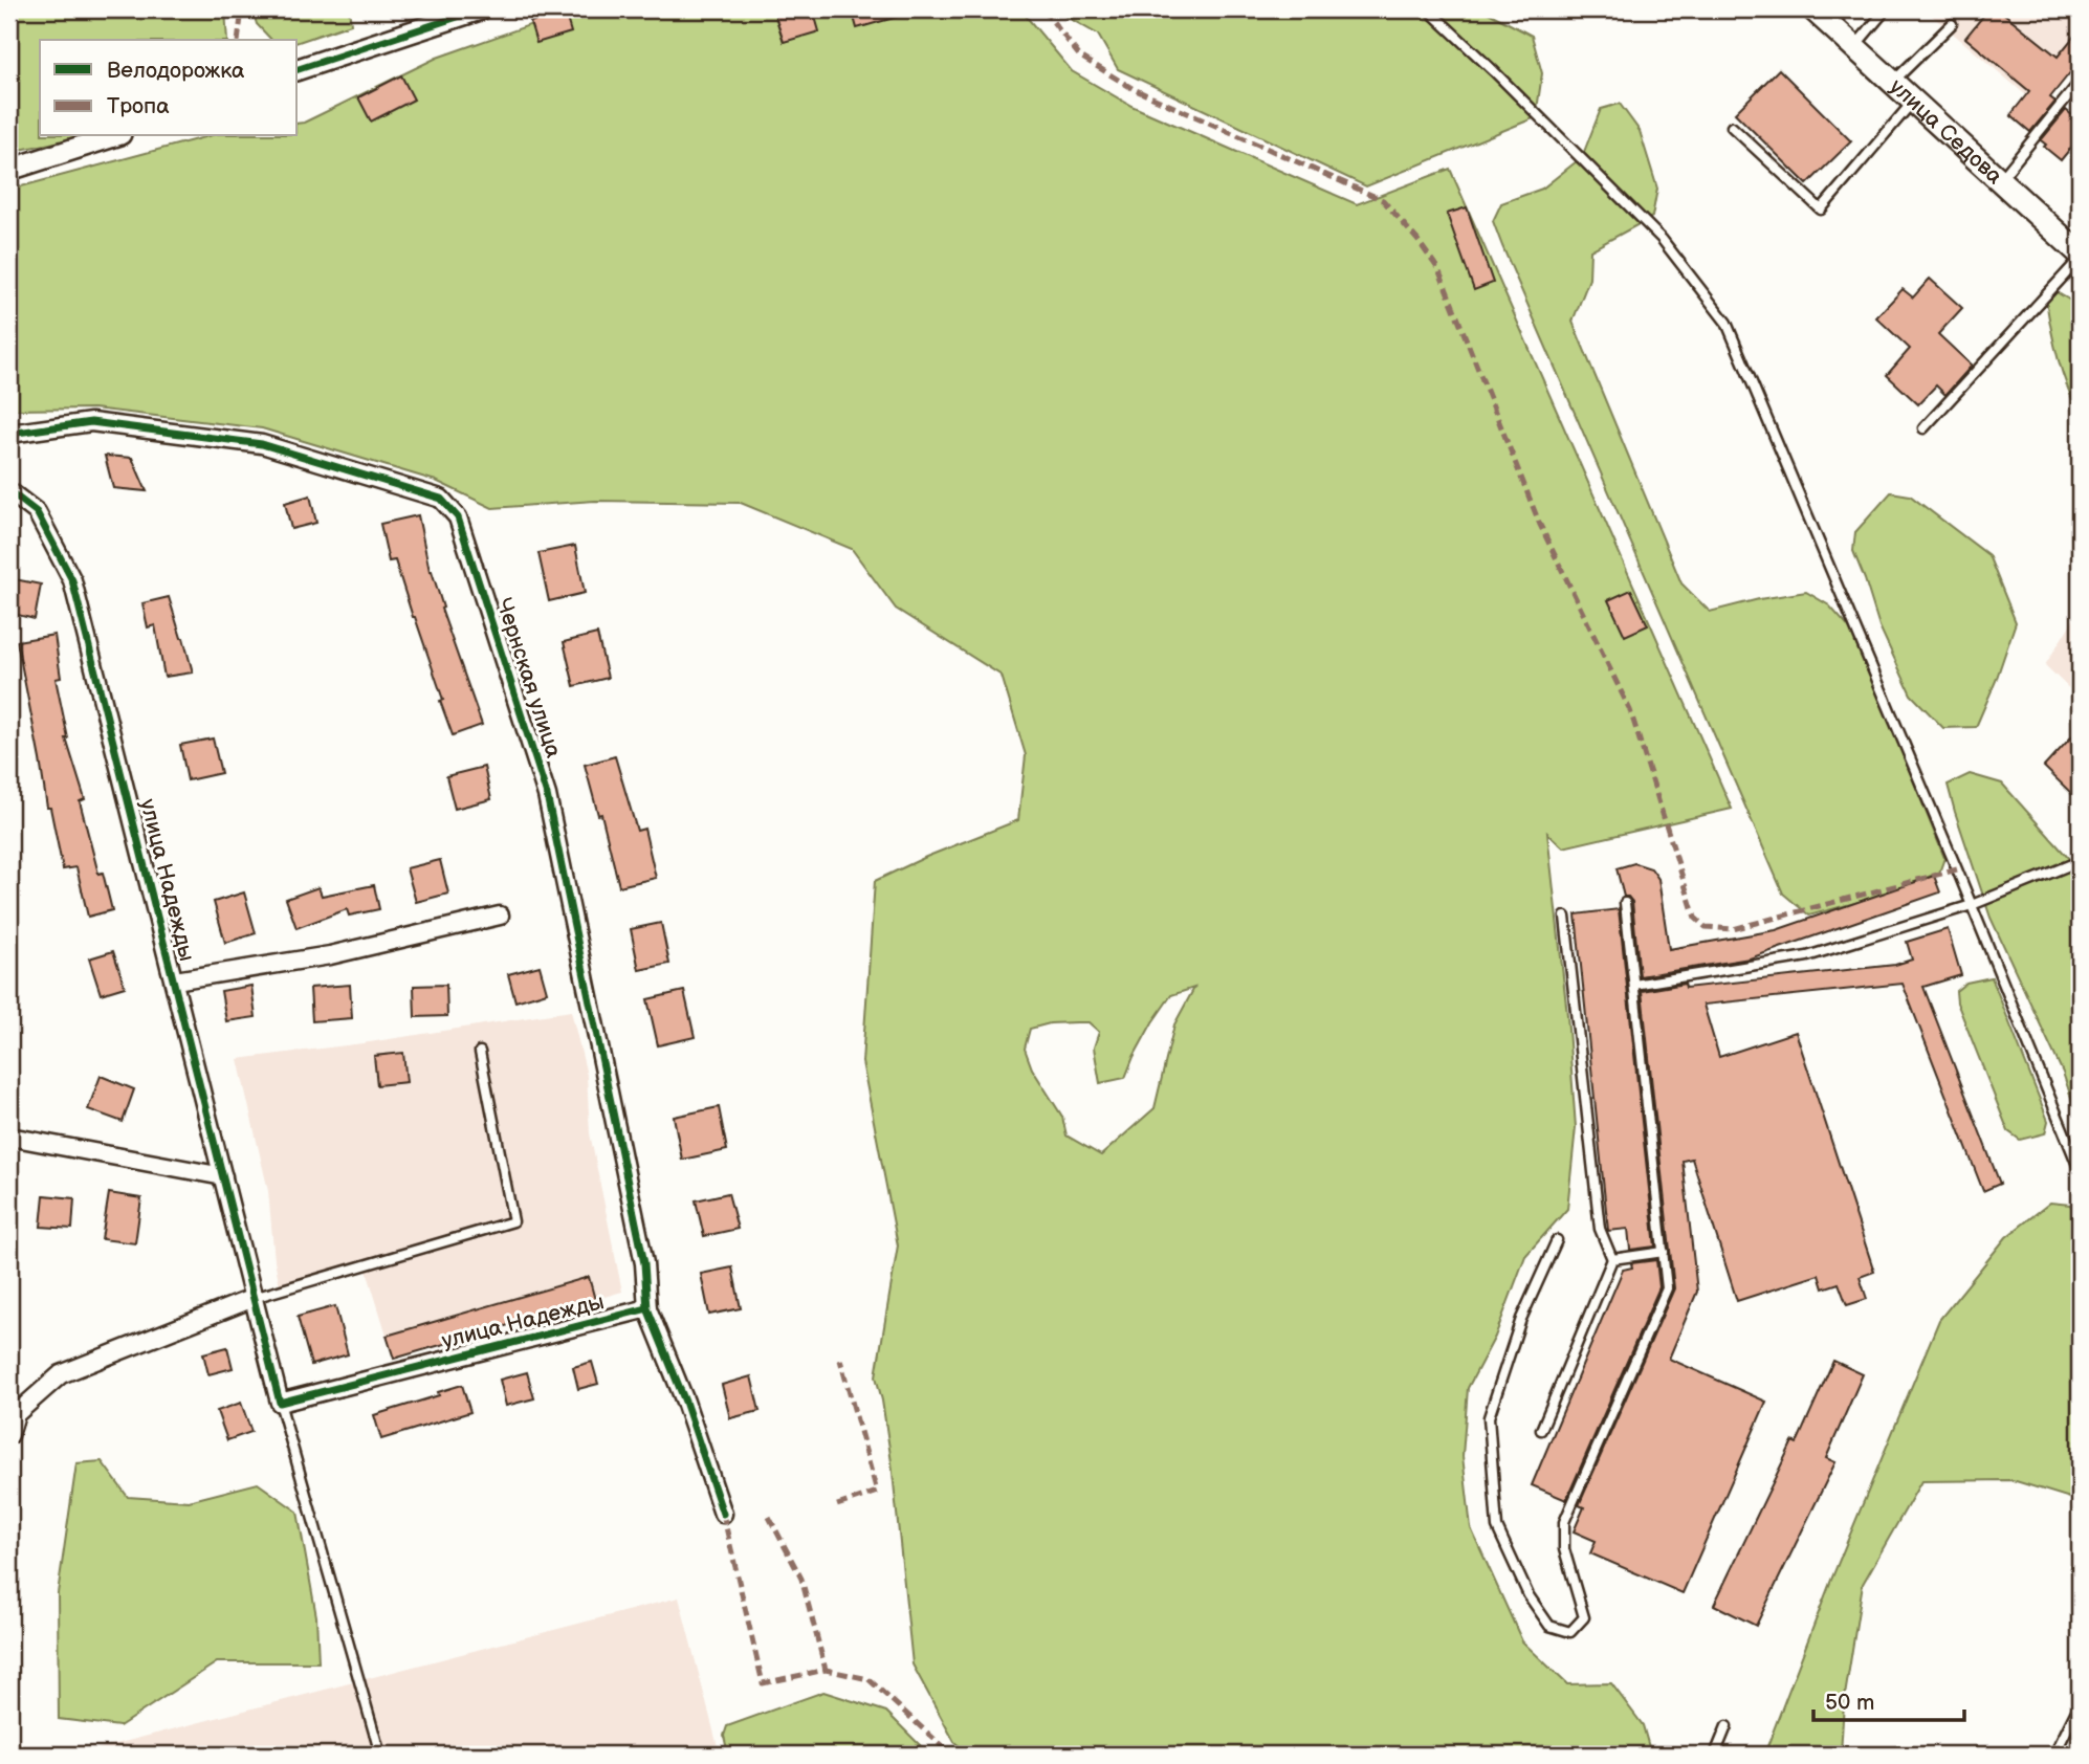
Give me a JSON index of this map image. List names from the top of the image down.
{
  "streets": {
    "main road": ["улица Седова"],
    "street": ["Чернская улица", "улица Надежды"]
  },
  "crossings": [
    ["Чернская улица", "улица Надежды"]
  ],
  "legend": ["Велодорожка", "Тропа"],
  "scale_bar": "50 m"
}
